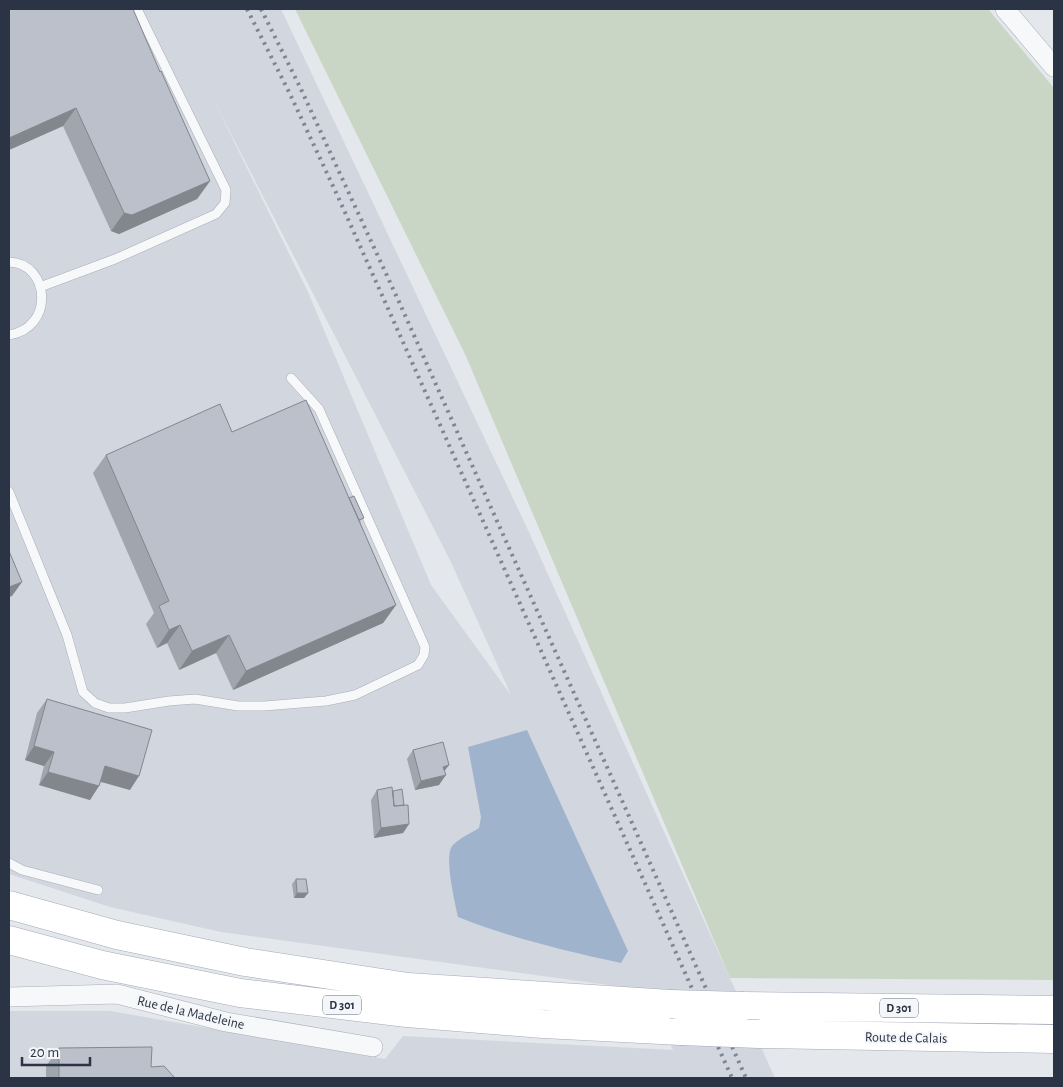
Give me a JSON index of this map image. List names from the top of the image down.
{
  "streets": {
    "main road": ["D 301", "Route de Calais"],
    "street": ["Rue de la Madeleine"]
  },
  "scale_bar": "20 m"
}
